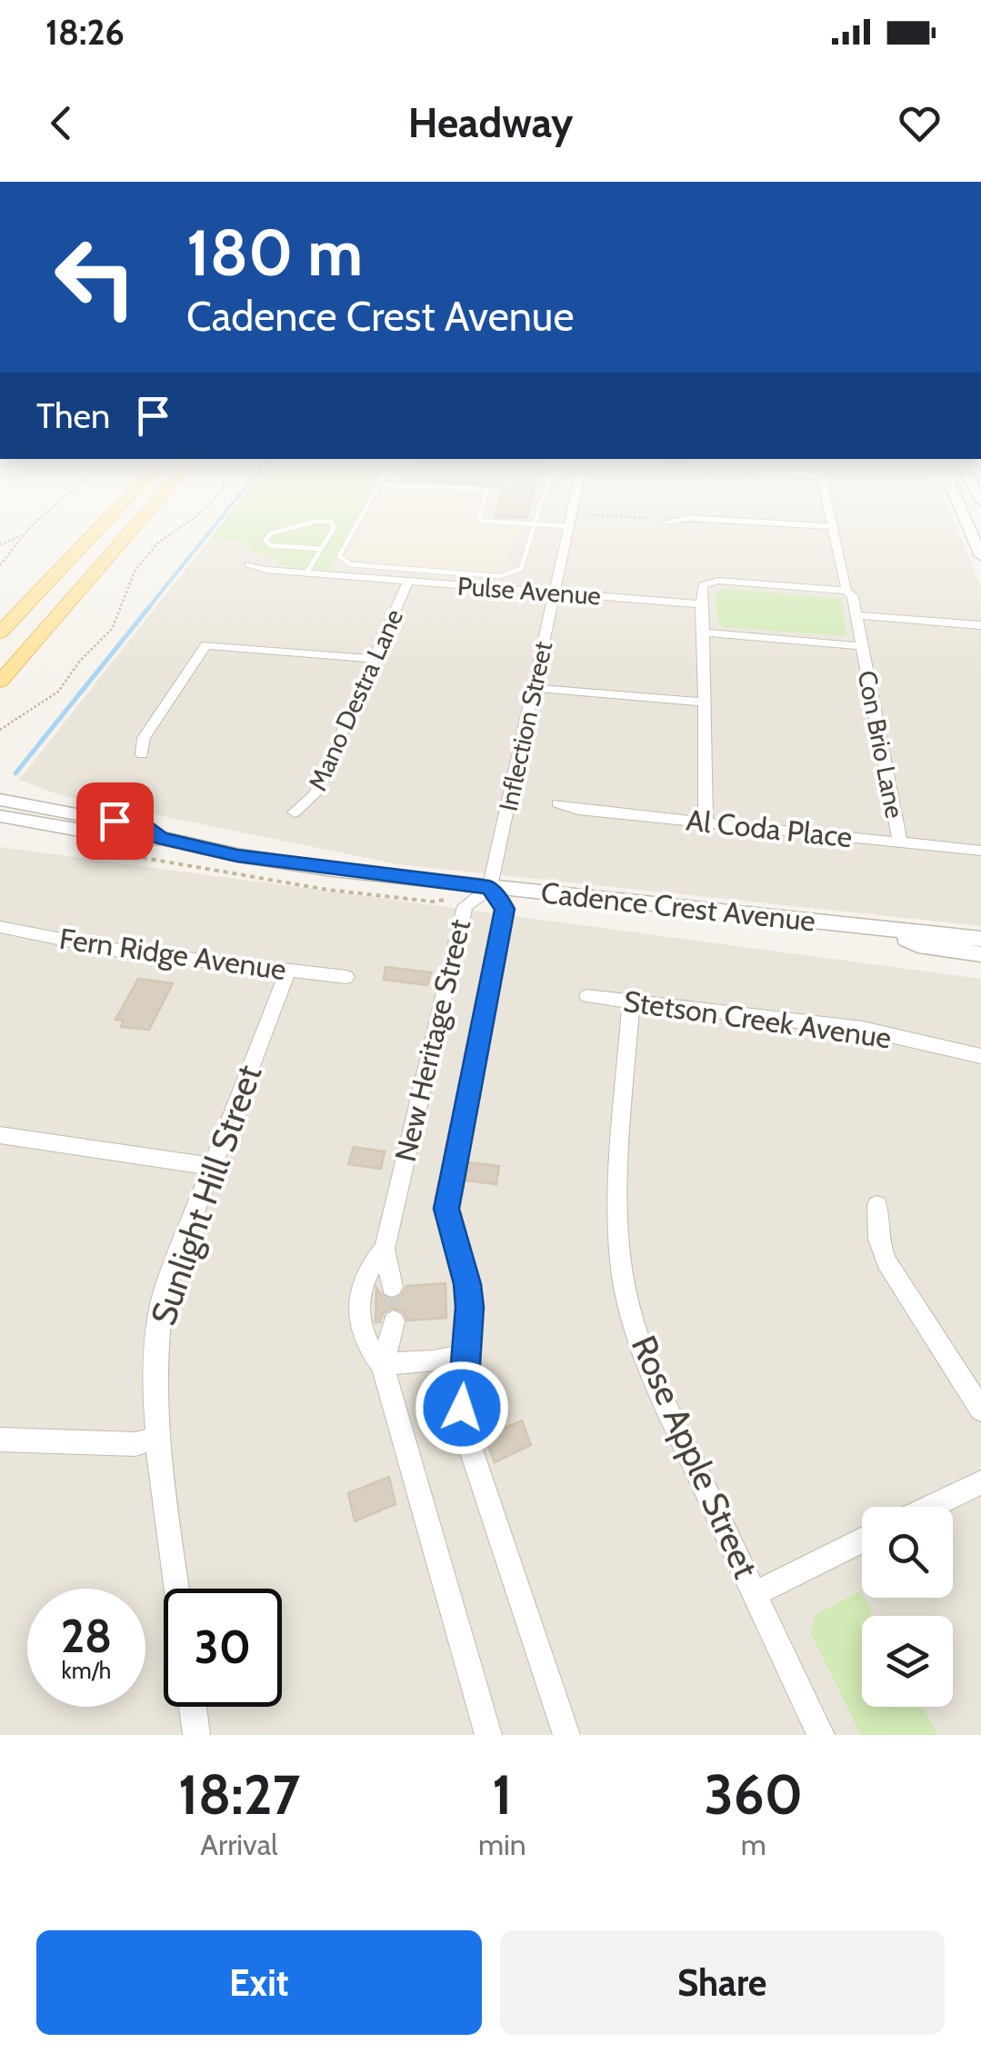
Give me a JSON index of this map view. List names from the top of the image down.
{
  "streets": {
    "street": [
      "Pulse Avenue",
      "Mano Destra Lane",
      "Inflection Street",
      "Con Brio Lane",
      "Al Coda Place",
      "Cadence Crest Avenue",
      "Fern Ridge Avenue",
      "Stetson Creek Avenue",
      "New Heritage Street",
      "Sunlight Hill Street",
      "Rose Apple Street"
    ]
  },
  "crossings": [
    ["Pulse Avenue", "Mano Destra Lane"],
    ["Pulse Avenue", "Inflection Street"],
    ["Inflection Street", "Cadence Crest Avenue"],
    ["Inflection Street", "New Heritage Street"],
    ["Con Brio Lane", "Al Coda Place"],
    ["Cadence Crest Avenue", "New Heritage Street"],
    ["Fern Ridge Avenue", "Sunlight Hill Street"],
    ["Stetson Creek Avenue", "Rose Apple Street"]
  ],
  "page": {
    "status": "18:26",
    "header": "Headway",
    "turn": ["180 m", "Cadence Crest Avenue"],
    "then": "Then",
    "speed": "28 km/h",
    "limit": "30",
    "eta": [
      "18:27",
      "Arrival",
      "1",
      "min",
      "360",
      "m"
    ],
    "buttons": ["Exit", "Share"]
  }
}
